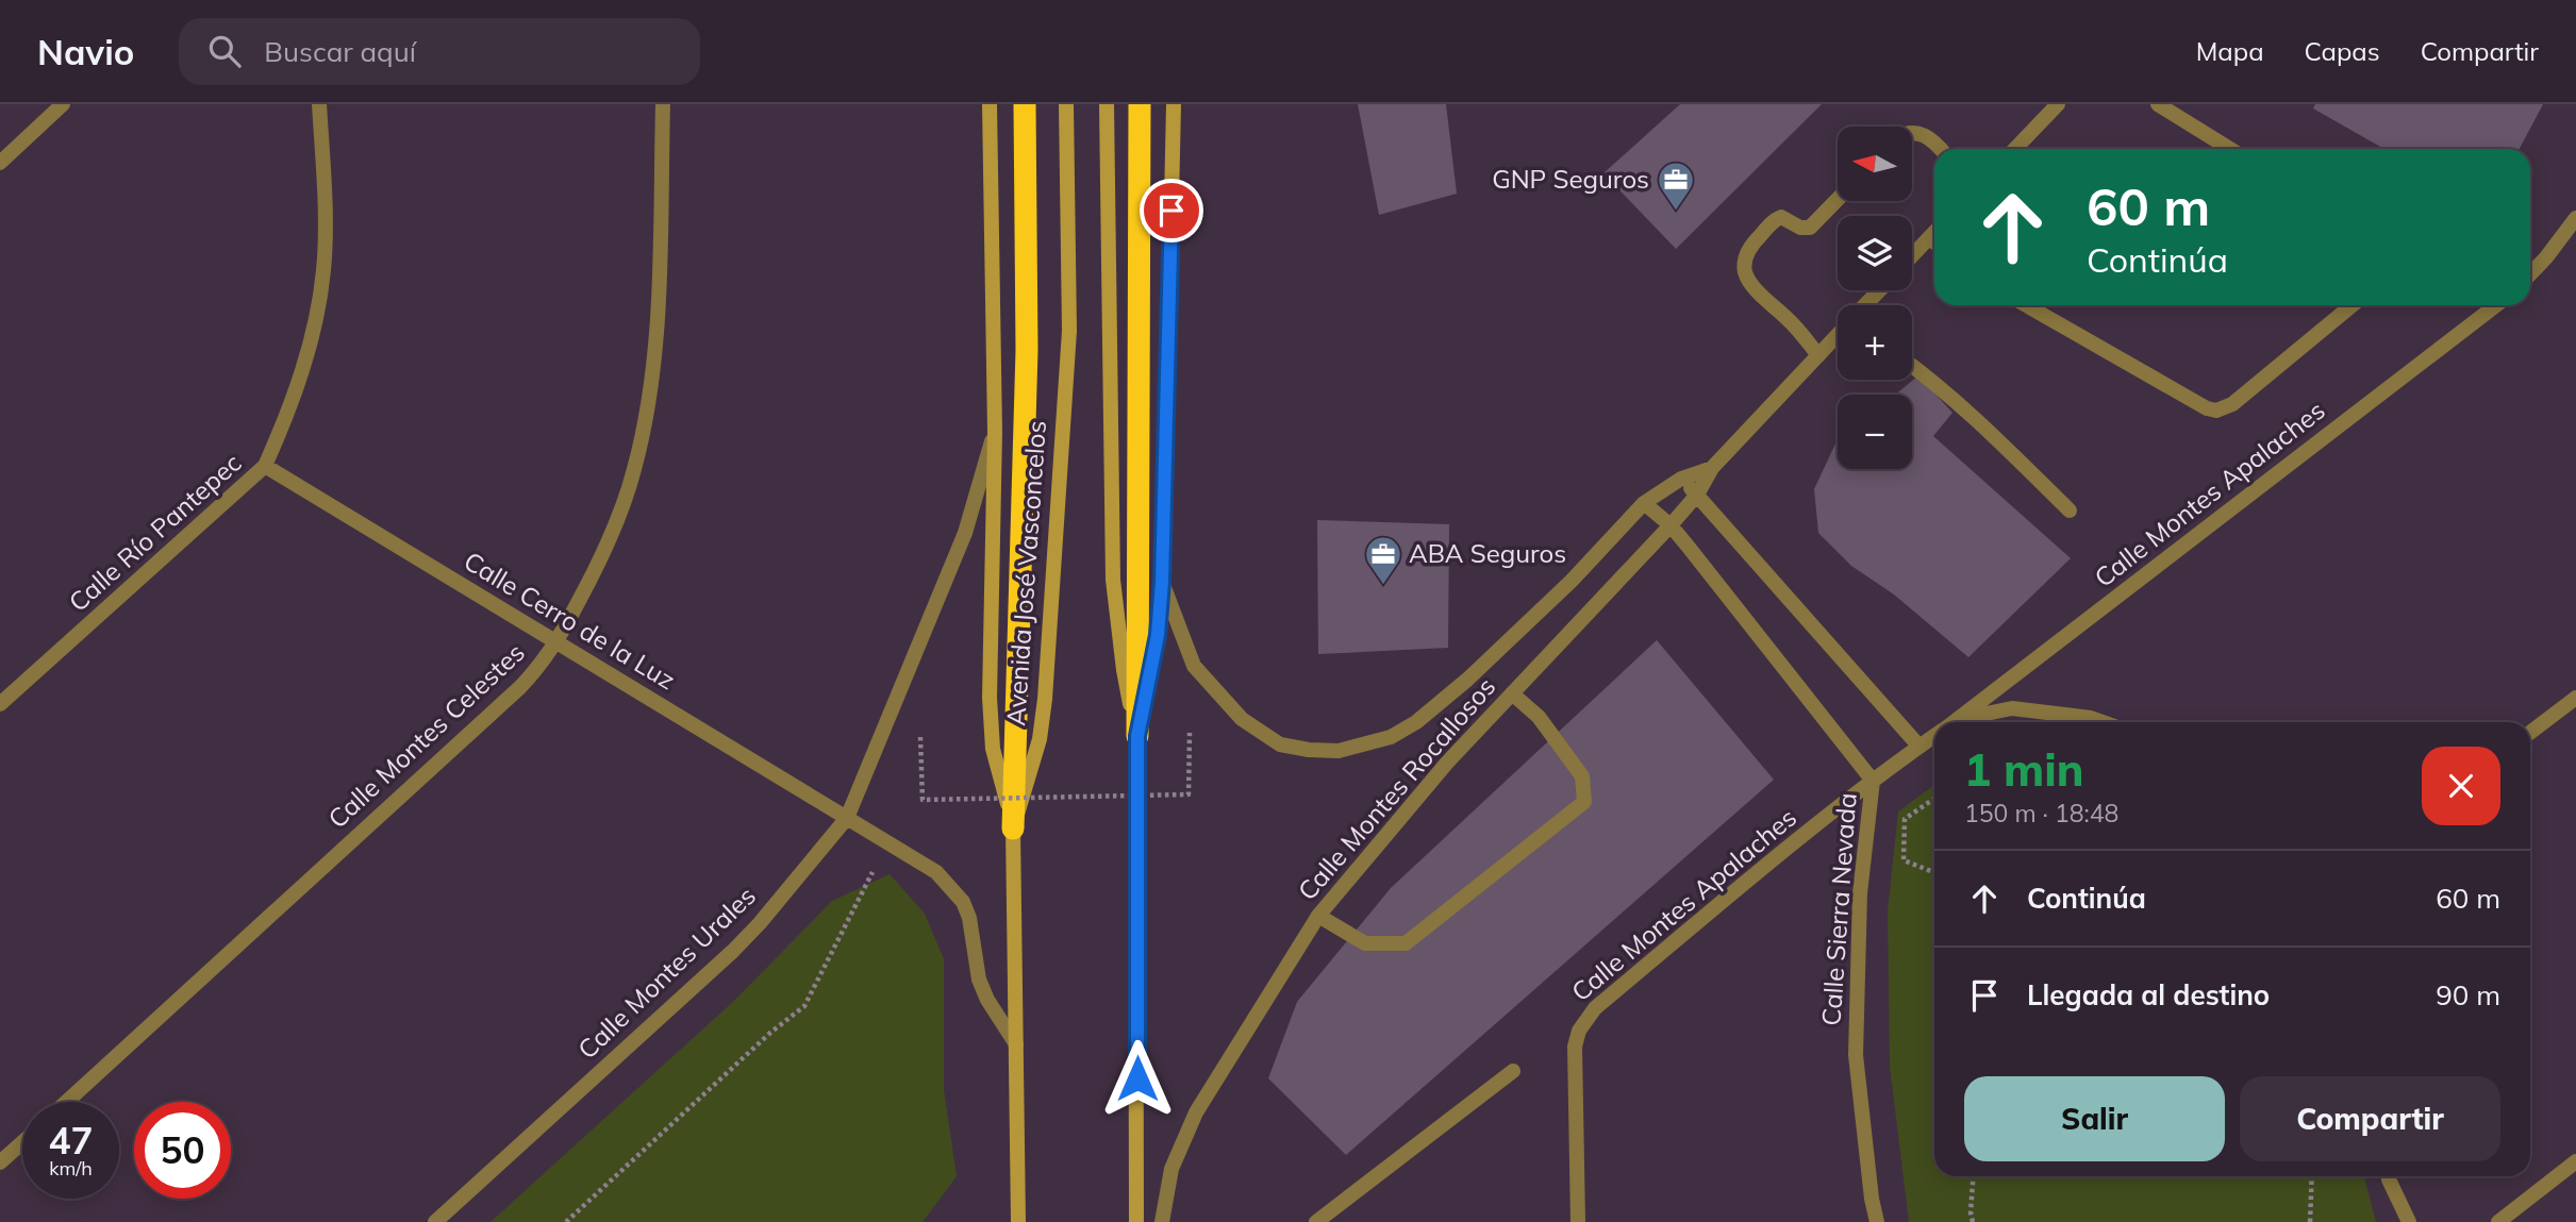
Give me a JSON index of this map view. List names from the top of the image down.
{
  "streets": {
    "main road": ["Avenida José Vasconcelos"],
    "street": [
      "Calle Montes Apalaches",
      "Calle Río Pantepec",
      "Calle Cerro de la Luz",
      "Calle Montes Celestes",
      "Calle Montes Rocallosos",
      "Calle Sierra Nevada",
      "Calle Montes Urales"
    ]
  },
  "crossings": [
    ["Calle Montes Apalaches", "Calle Sierra Nevada"],
    ["Calle Río Pantepec", "Calle Cerro de la Luz"],
    ["Avenida José Vasconcelos", "Calle Cerro de la Luz"],
    ["Calle Cerro de la Luz", "Calle Montes Celestes"],
    ["Calle Cerro de la Luz", "Calle Montes Urales"],
    ["Calle Montes Rocallosos", "Calle Sierra Nevada"]
  ],
  "places": {
    "office": ["GNP Seguros", "ABA Seguros"]
  },
  "north": "left",
  "page": {
    "header": "Navio",
    "search": "Buscar aquí",
    "nav": ["Mapa", "Capas", "Compartir"],
    "map_buttons": ["+", "−"],
    "turn": ["60 m", "Continúa"],
    "heading": ["1 min", "150 m · 18:48"],
    "list": [
      {
        "name": "Continúa",
        "value": "60 m"
      },
      {
        "name": "Llegada al destino",
        "value": "90 m"
      }
    ],
    "buttons": ["Salir", "Compartir"],
    "speed": "47 km/h",
    "limit": "50"
  }
}
